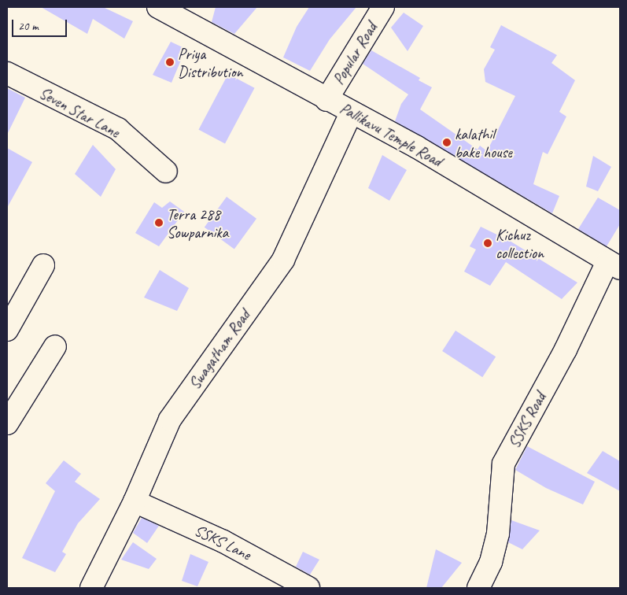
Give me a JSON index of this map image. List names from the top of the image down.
{
  "streets": {
    "street": [
      "Popular Road",
      "Seven Star Lane",
      "Pallikavu Temple Road",
      "Swagatham Road",
      "SSKS Road",
      "SSKS Lane"
    ]
  },
  "crossings": [
    ["Popular Road", "Pallikavu Temple Road"],
    ["Pallikavu Temple Road", "Swagatham Road"],
    ["Pallikavu Temple Road", "SSKS Road"],
    ["Swagatham Road", "SSKS Lane"]
  ],
  "places": [
    "Priya Distribution",
    "kalathil bake house",
    "Terra 288 Sowparnika",
    "Kichuz collection"
  ],
  "scale_bar": "20 m"
}
